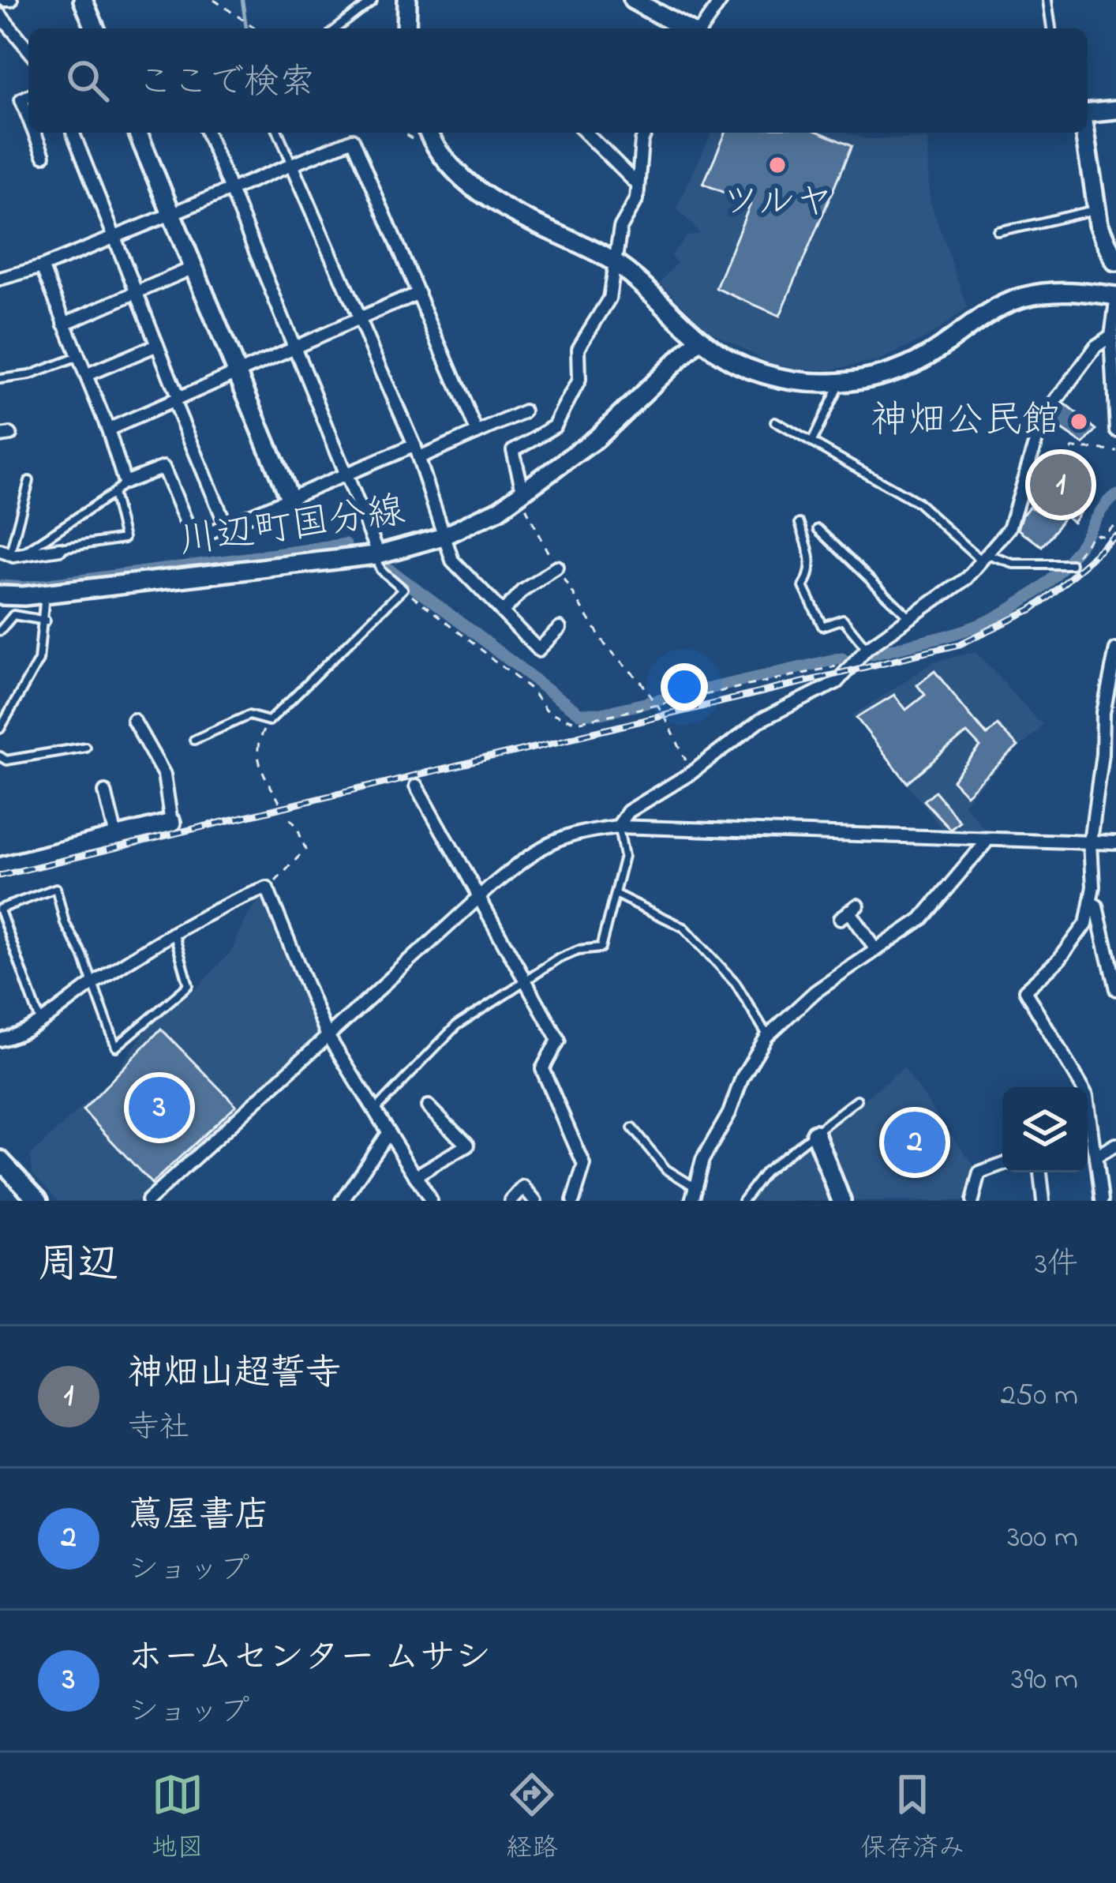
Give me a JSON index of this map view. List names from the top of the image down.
{
  "streets": {
    "street": ["川辺町国分線"]
  },
  "places": ["ツルヤ", "神畑公民館"],
  "page": {
    "search": "ここで検索",
    "pins": ["1", "3", "2"],
    "heading": ["周辺", "3件"],
    "list": [
      {
        "mark": "1",
        "name": "神畑山超誓寺",
        "note": "寺社",
        "value": "250 m"
      },
      {
        "mark": "2",
        "name": "蔦屋書店",
        "note": "ショップ",
        "value": "300 m"
      },
      {
        "mark": "3",
        "name": "ホームセンター ムサシ",
        "note": "ショップ",
        "value": "390 m"
      }
    ],
    "nav": ["地図", "経路", "保存済み"]
  }
}
